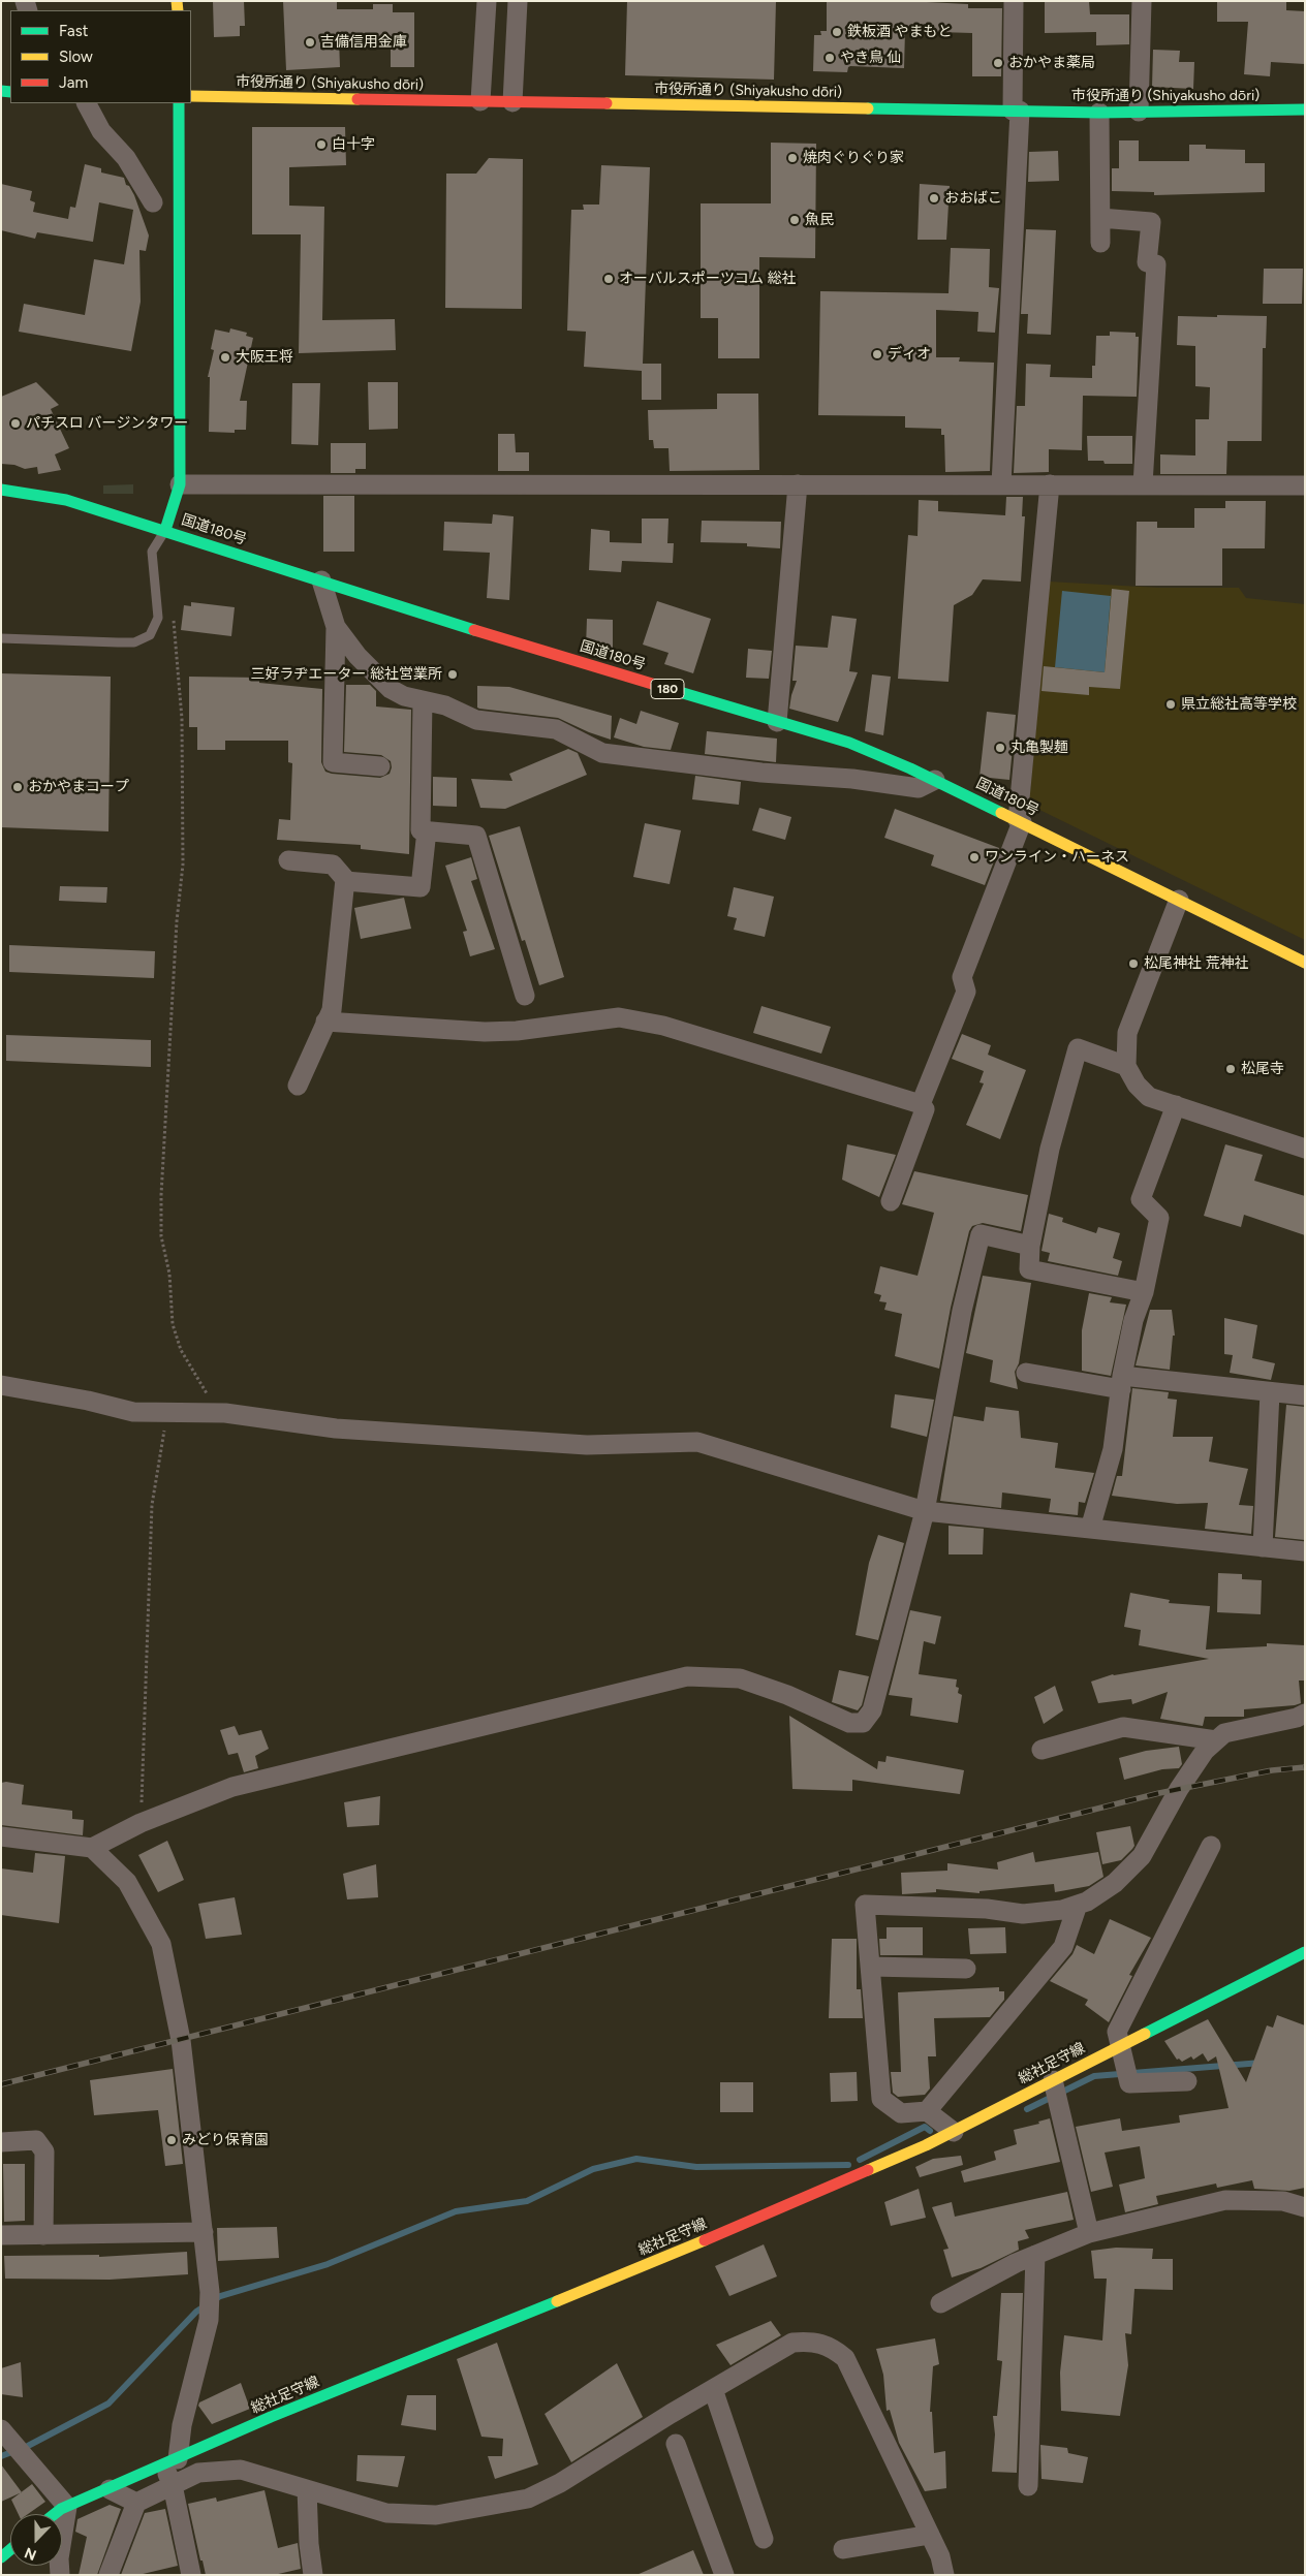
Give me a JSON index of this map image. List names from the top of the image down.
{
  "streets": {
    "main road": [
      "市役所通り (Shiyakusho dōri)",
      "国道180号",
      "180",
      "総社足守線"
    ]
  },
  "places": [
    "鉄板酒 やまもと",
    "吉備信用金庫",
    "やき鳥 仙",
    "おかやま薬局",
    "白十字",
    "焼肉ぐりぐり家",
    "おおばこ",
    "魚民",
    "オーバルスポーツコム 総社",
    "ディオ",
    "大阪王将",
    "パチスロ バージンタワー",
    "三好ラヂエーター 総社営業所",
    "県立総社高等学校",
    "丸亀製麺",
    "おかやまコープ",
    "ワンライン・ハーネス",
    "松尾神社 荒神社",
    "松尾寺",
    "みどり保育園"
  ],
  "legend": ["Fast", "Slow", "Jam"],
  "north": "bottom"
}
